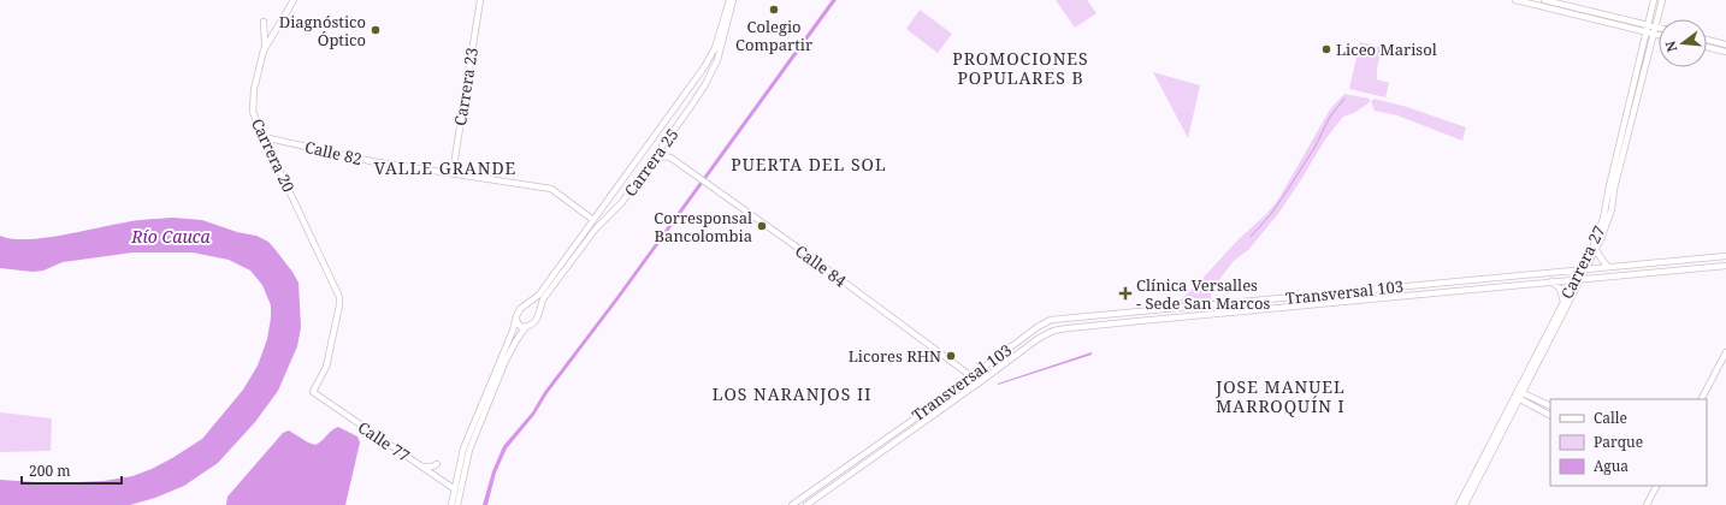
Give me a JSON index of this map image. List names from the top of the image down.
{
  "streets": {
    "street": [
      "Carrera 23",
      "Calle 82",
      "Carrera 20",
      "Carrera 25",
      "Carrera 27",
      "Calle 84",
      "Transversal 103",
      "Calle 77"
    ]
  },
  "crossings": [
    ["Carrera 23", "Calle 82"],
    ["Calle 82", "Carrera 20"],
    ["Calle 82", "Carrera 25"],
    ["Carrera 20", "Calle 77"],
    ["Carrera 27", "Transversal 103"],
    ["Calle 84", "Transversal 103"]
  ],
  "districts": [
    "PROMOCIONES POPULARES B",
    "PUERTA DEL SOL",
    "VALLE GRANDE",
    "JOSE MANUEL MARROQUÍN I",
    "LOS NARANJOS II"
  ],
  "water": ["Río Cauca"],
  "places": {
    "other": [
      "Colegio Compartir",
      "Diagnóstico Óptico",
      "Liceo Marisol",
      "Corresponsal Bancolombia",
      "Licores RHN"
    ],
    "health": ["Clínica Versalles - Sede San Marcos"]
  },
  "legend": ["Calle", "Parque", "Agua"],
  "scale_bar": "200 m",
  "north": "left"
}
